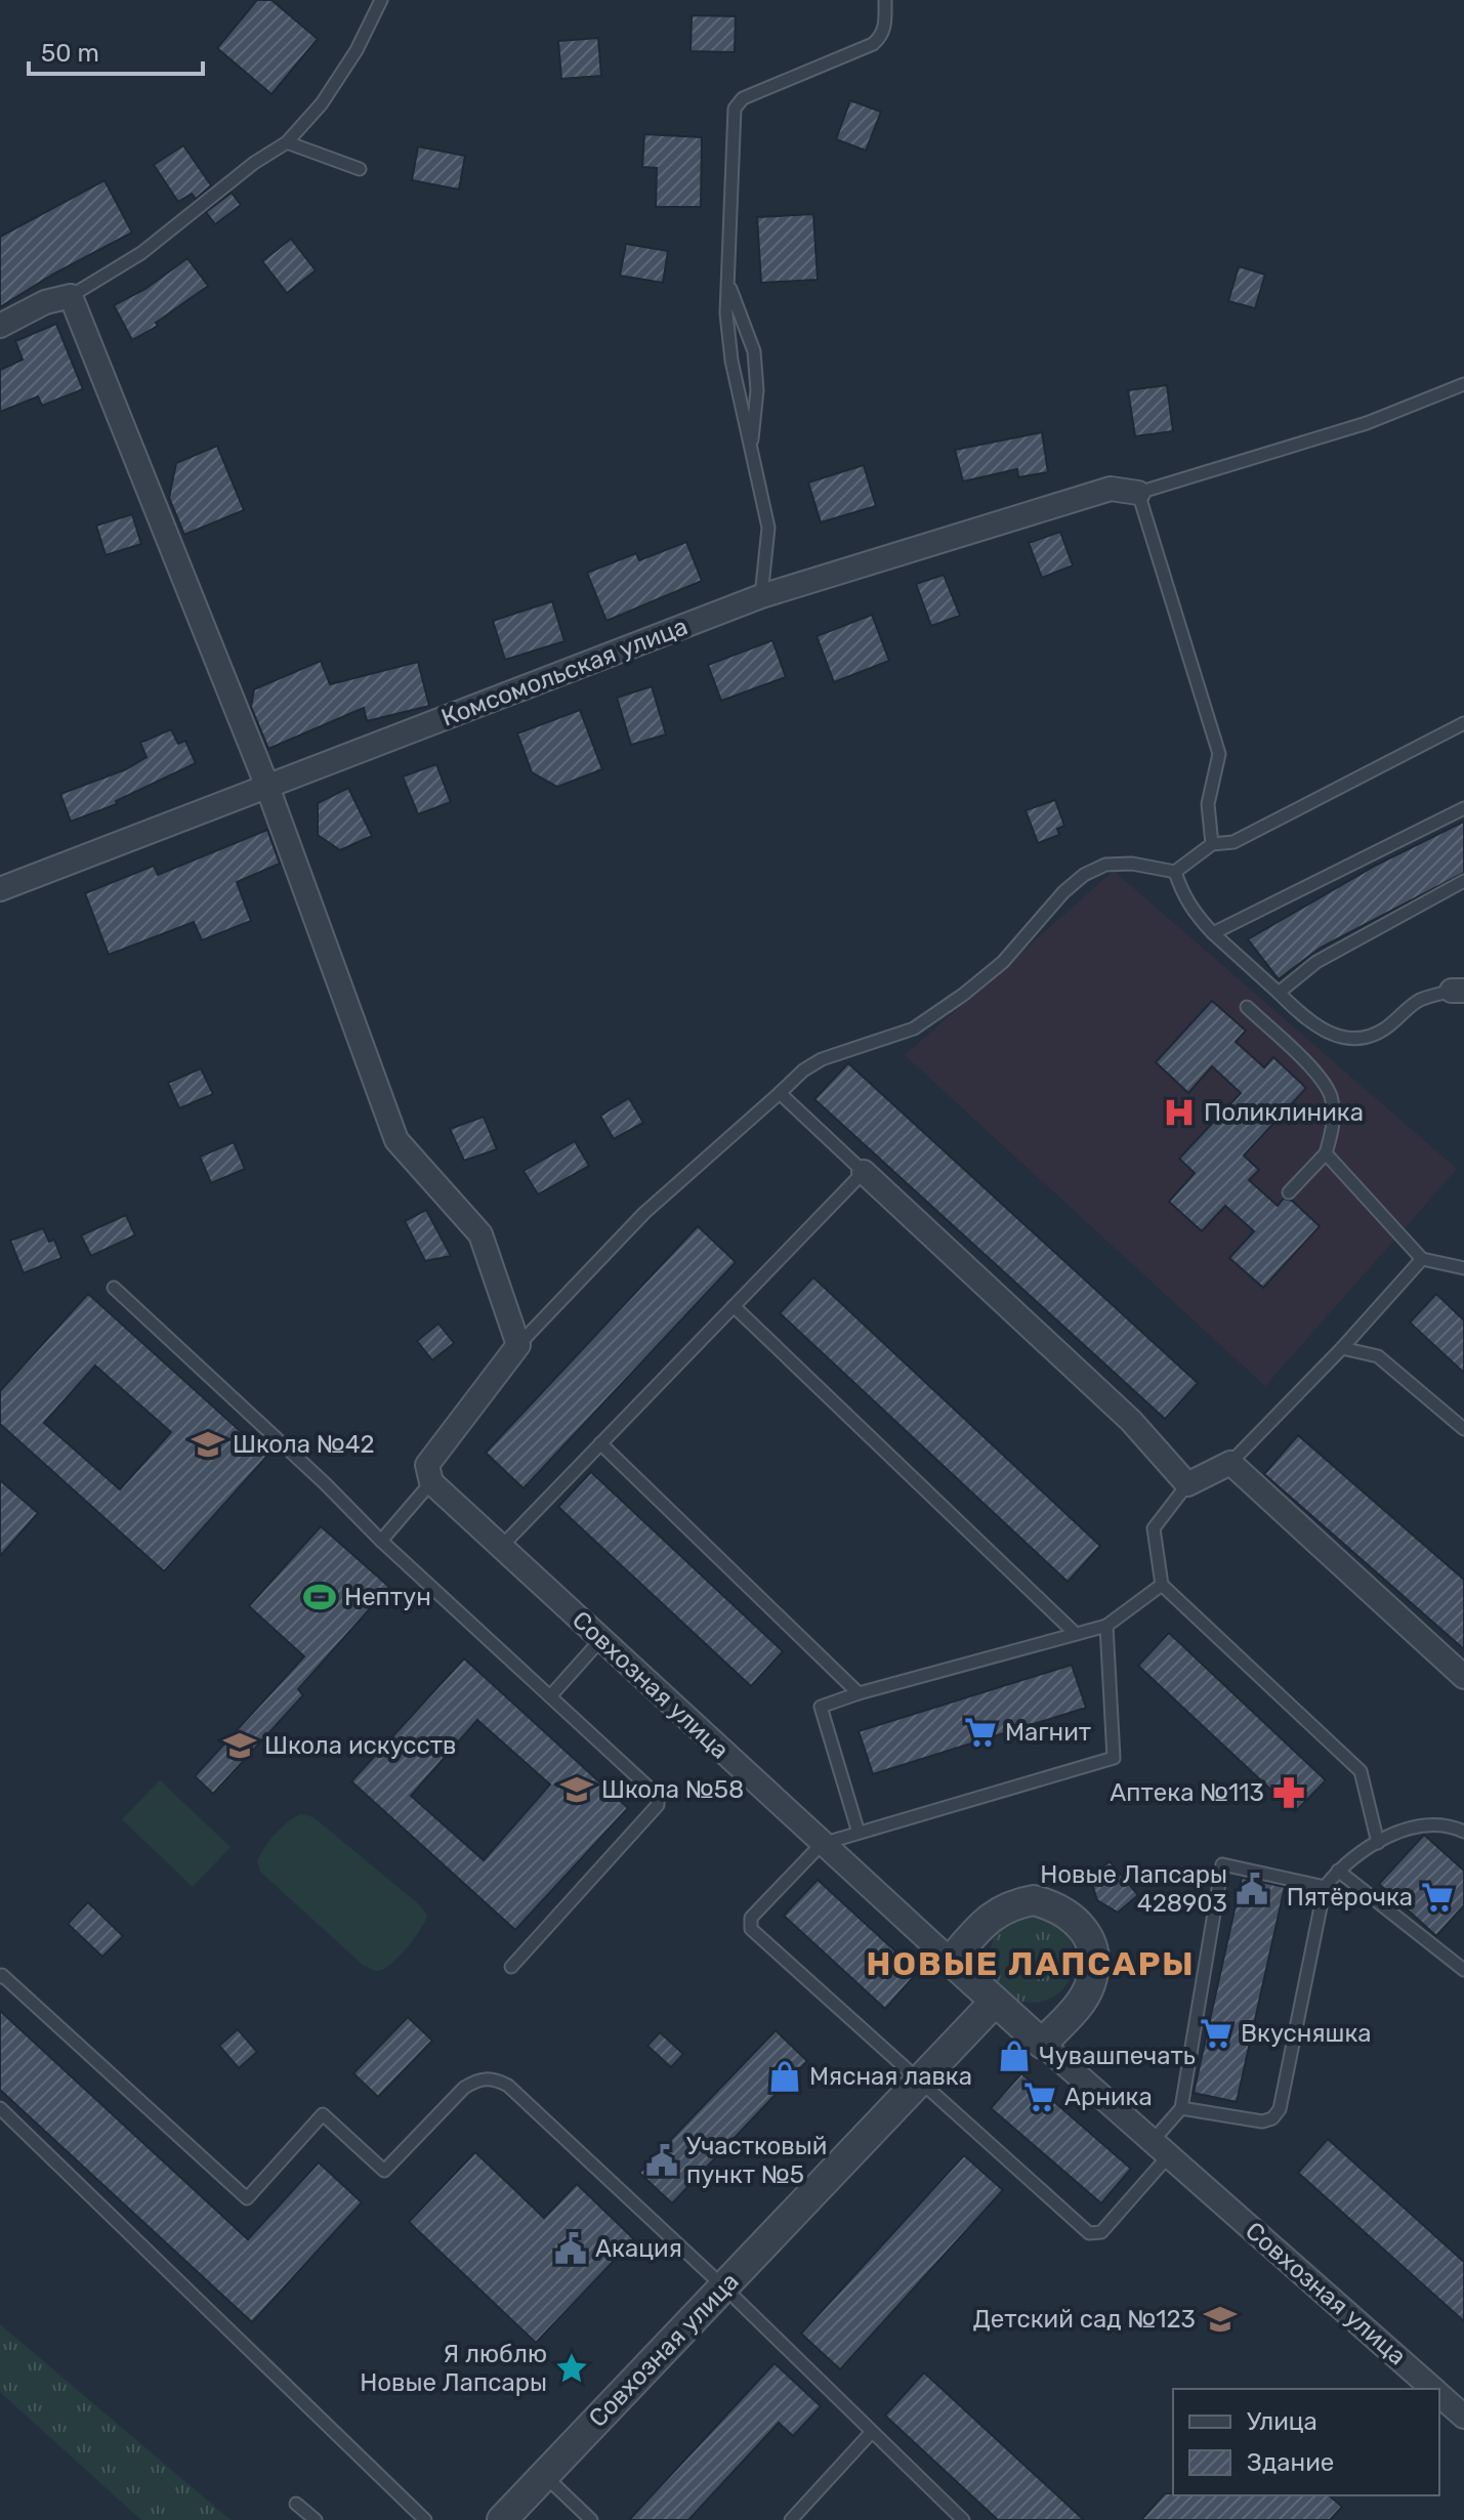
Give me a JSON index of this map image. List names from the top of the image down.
{
  "streets": {
    "street": ["Комсомольская улица", "Совхозная улица"]
  },
  "districts": ["НОВЫЕ ЛАПСАРЫ"],
  "places": {
    "hospital": ["Поликлиника"],
    "school or university": [
      "Школа №42",
      "Школа искусств",
      "Школа №58",
      "Детский сад №123"
    ],
    "sports": ["Нептун"],
    "supermarket": [
      "Магнит",
      "Пятёрочка",
      "Вкусняшка",
      "Арника"
    ],
    "pharmacy": ["Аптека №113"],
    "public building": ["Новые Лапсары 428903", "Участковый пункт №5", "Акация"],
    "shop": ["Чувашпечать", "Мясная лавка"],
    "place": ["Я люблю Новые Лапсары"]
  },
  "legend": ["Улица", "Здание"],
  "scale_bar": "50 m"
}
